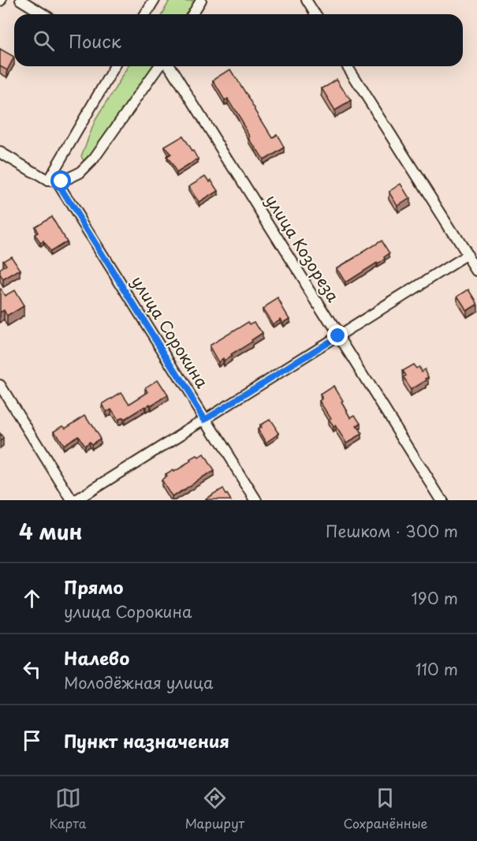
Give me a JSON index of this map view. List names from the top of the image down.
{
  "streets": {
    "street": ["улица Козореза", "улица Сорокина"]
  },
  "page": {
    "search": "Поиск",
    "heading": ["4 мин", "Пешком · 300 m"],
    "list": [
      ["Прямо", "улица Сорокина", "190 m"],
      ["Налево", "Молодёжная улица", "110 m"],
      "Пункт назначения"
    ],
    "nav": ["Карта", "Маршрут", "Сохранённые"]
  }
}
